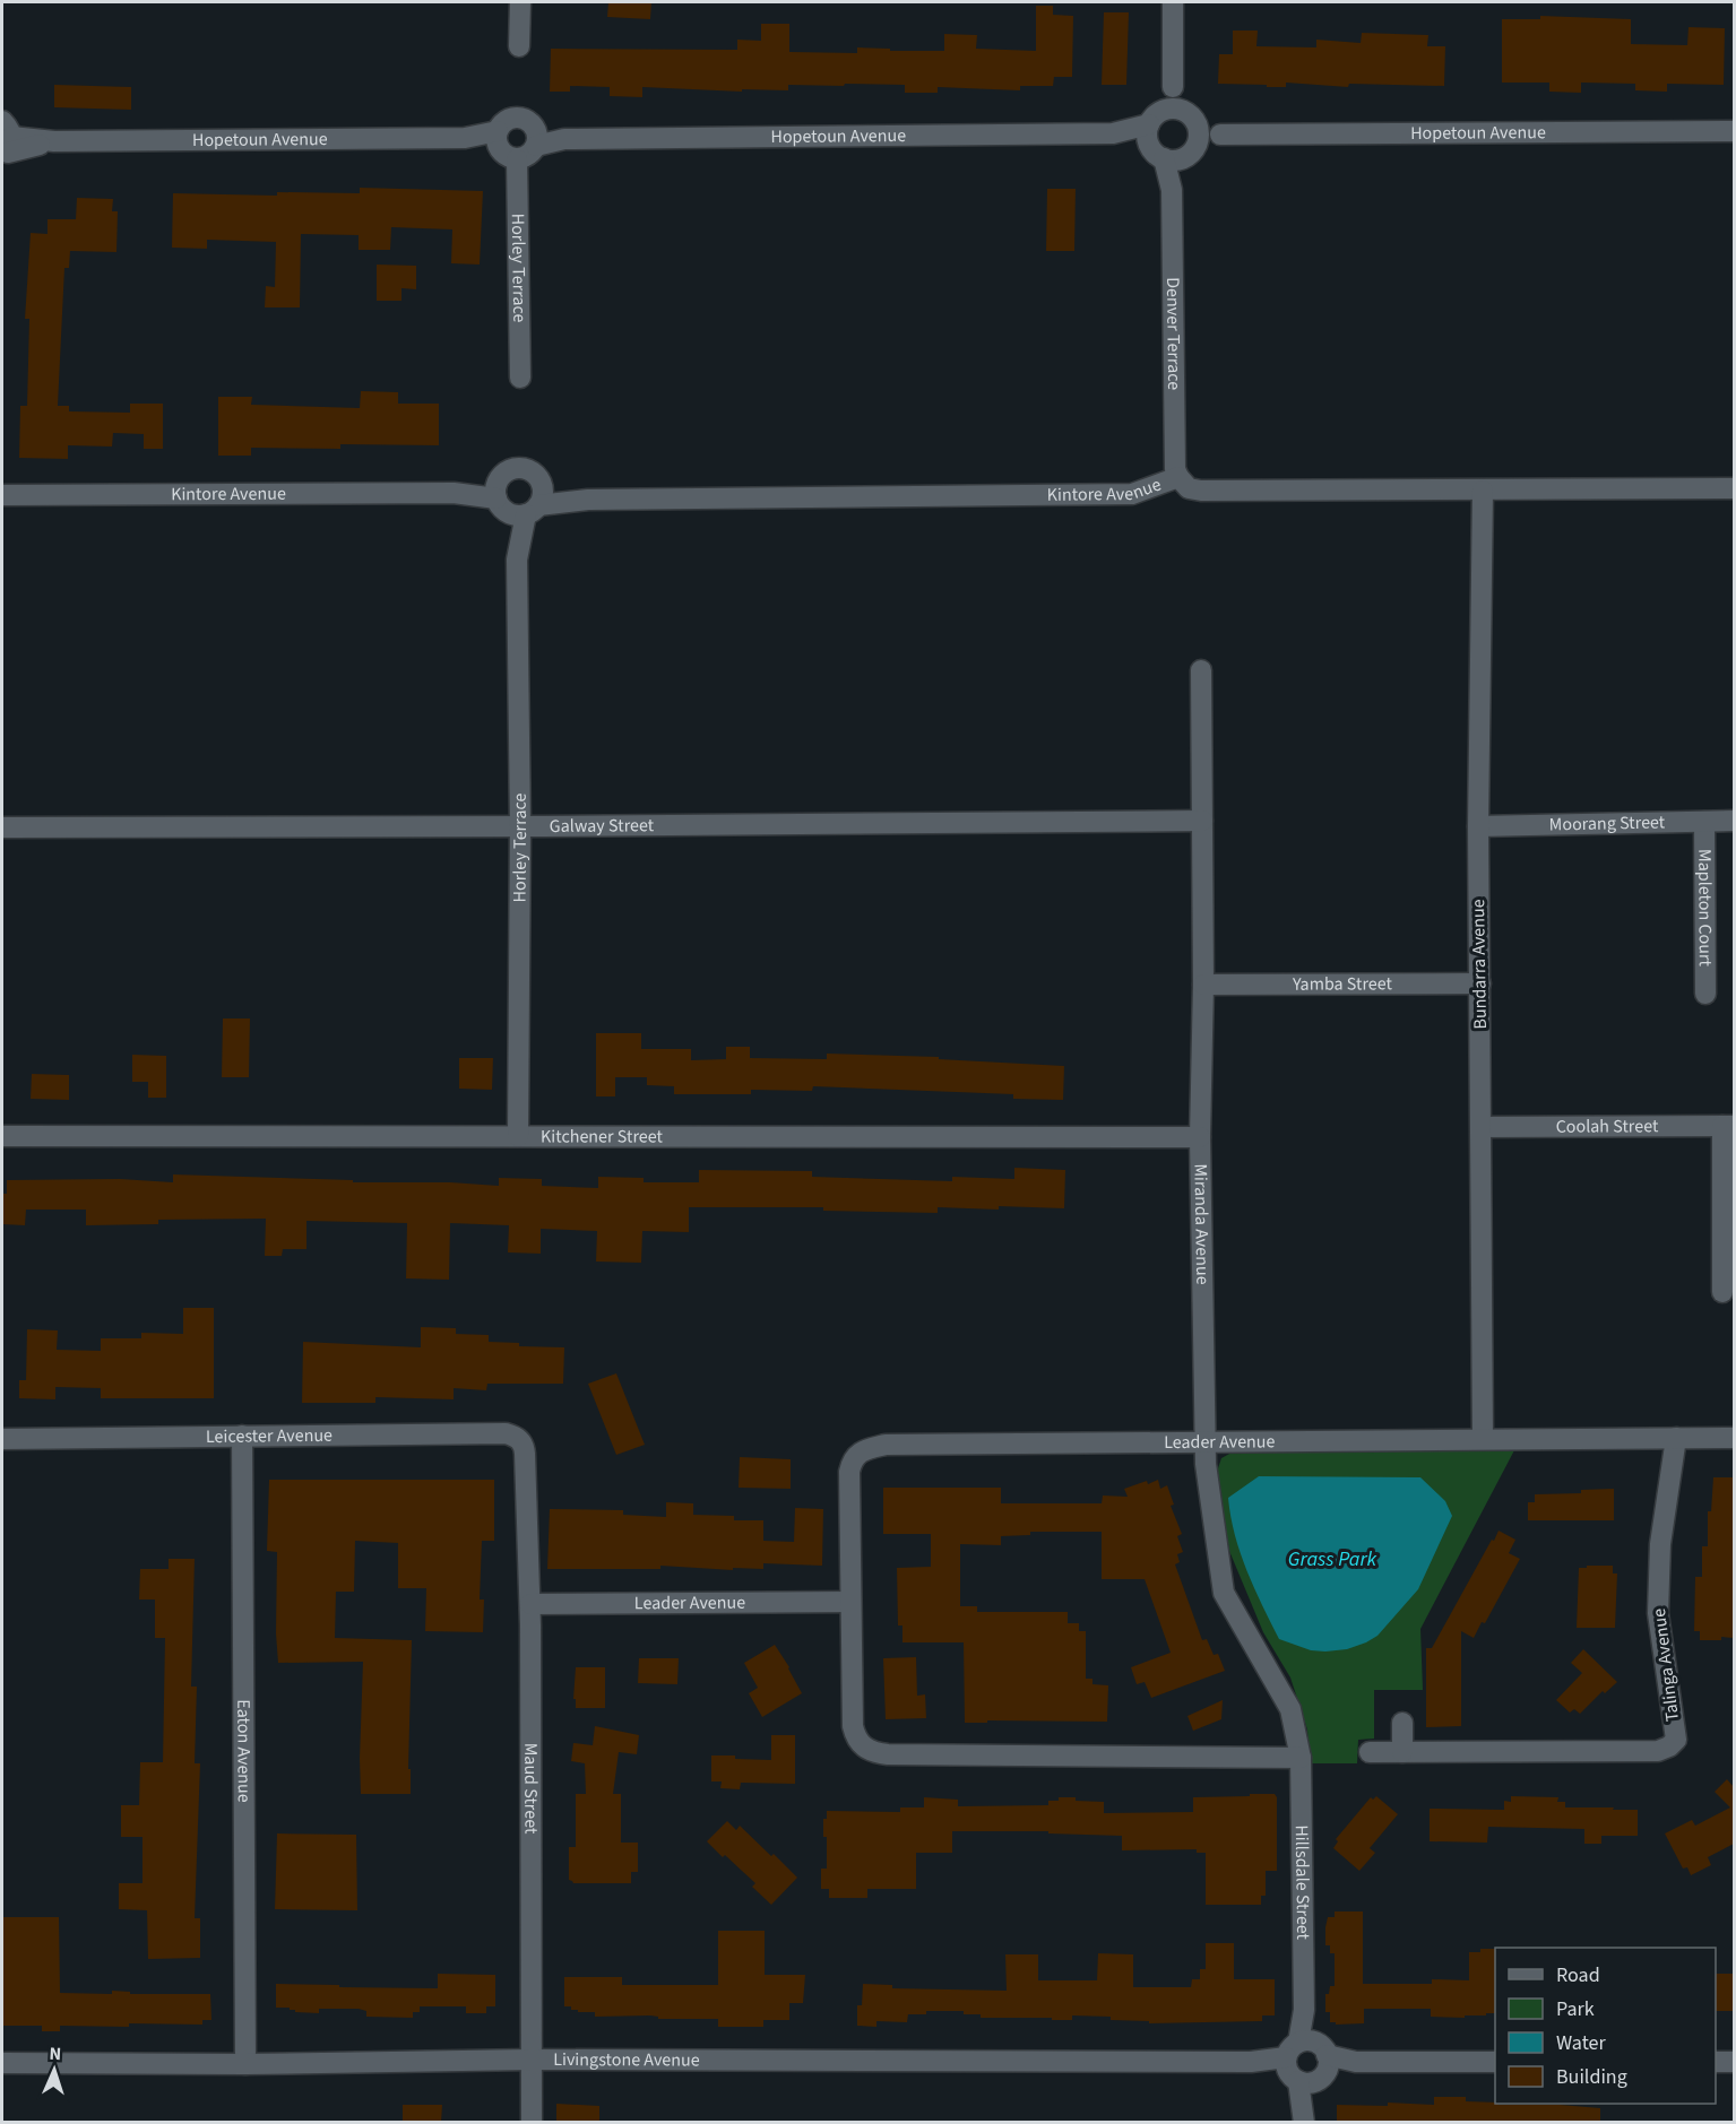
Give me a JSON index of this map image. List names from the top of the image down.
{
  "streets": {
    "street": [
      "Hopetoun Avenue",
      "Horley Terrace",
      "Denver Terrace",
      "Kintore Avenue",
      "Moorang Street",
      "Galway Street",
      "Mapleton Court",
      "Bundarra Avenue",
      "Yamba Street",
      "Coolah Street",
      "Kitchener Street",
      "Miranda Avenue",
      "Leicester Avenue",
      "Leader Avenue",
      "Talinga Avenue",
      "Eaton Avenue",
      "Maud Street",
      "Hillsdale Street",
      "Livingstone Avenue"
    ]
  },
  "crossings": [
    ["Hopetoun Avenue", "Horley Terrace"],
    ["Hopetoun Avenue", "Denver Terrace"],
    ["Horley Terrace", "Kintore Avenue"],
    ["Horley Terrace", "Galway Street"],
    ["Horley Terrace", "Kitchener Street"],
    ["Denver Terrace", "Kintore Avenue"],
    ["Kintore Avenue", "Bundarra Avenue"],
    ["Moorang Street", "Mapleton Court"],
    ["Moorang Street", "Bundarra Avenue"],
    ["Galway Street", "Miranda Avenue"],
    ["Bundarra Avenue", "Yamba Street"],
    ["Bundarra Avenue", "Coolah Street"],
    ["Bundarra Avenue", "Leader Avenue"],
    ["Yamba Street", "Miranda Avenue"],
    ["Kitchener Street", "Miranda Avenue"],
    ["Miranda Avenue", "Leader Avenue"],
    ["Miranda Avenue", "Hillsdale Street"],
    ["Leicester Avenue", "Eaton Avenue"],
    ["Leicester Avenue", "Maud Street"],
    ["Leader Avenue", "Talinga Avenue"],
    ["Leader Avenue", "Maud Street"],
    ["Leader Avenue", "Hillsdale Street"],
    ["Eaton Avenue", "Livingstone Avenue"],
    ["Maud Street", "Livingstone Avenue"],
    ["Hillsdale Street", "Livingstone Avenue"]
  ],
  "water": ["Grass Park"],
  "legend": [
    "Road",
    "Park",
    "Water",
    "Building"
  ],
  "north": "top"
}
